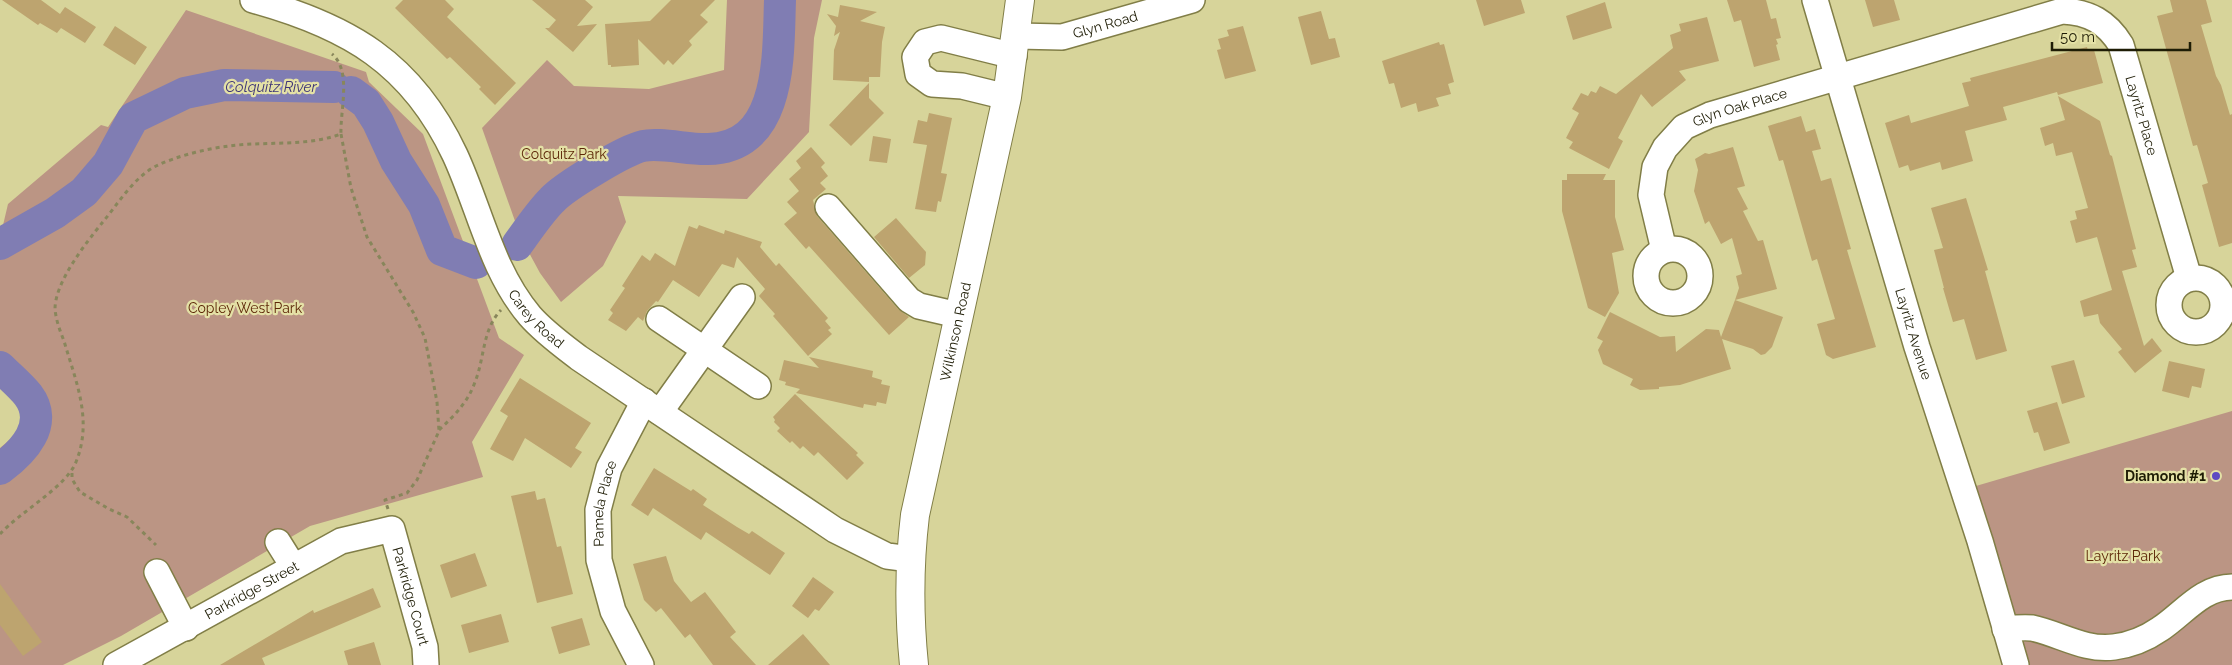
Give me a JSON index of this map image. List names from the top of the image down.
{
  "streets": {
    "main road": ["Wilkinson Road"],
    "street": [
      "Glyn Road",
      "Glyn Oak Place",
      "Layritz Place",
      "Carey Road",
      "Layritz Avenue",
      "Pamela Place",
      "Parkridge Street",
      "Parkridge Court"
    ]
  },
  "crossings": [
    ["Glyn Road", "Wilkinson Road"],
    ["Glyn Oak Place", "Layritz Place"],
    ["Glyn Oak Place", "Layritz Avenue"],
    ["Layritz Place", "Layritz Avenue"],
    ["Carey Road", "Wilkinson Road"],
    ["Carey Road", "Pamela Place"],
    ["Parkridge Street", "Parkridge Court"]
  ],
  "water": ["Colquitz River"],
  "parks": ["Colquitz Park", "Copley West Park", "Layritz Park"],
  "places": ["Diamond #1"],
  "scale_bar": "50 m"
}
